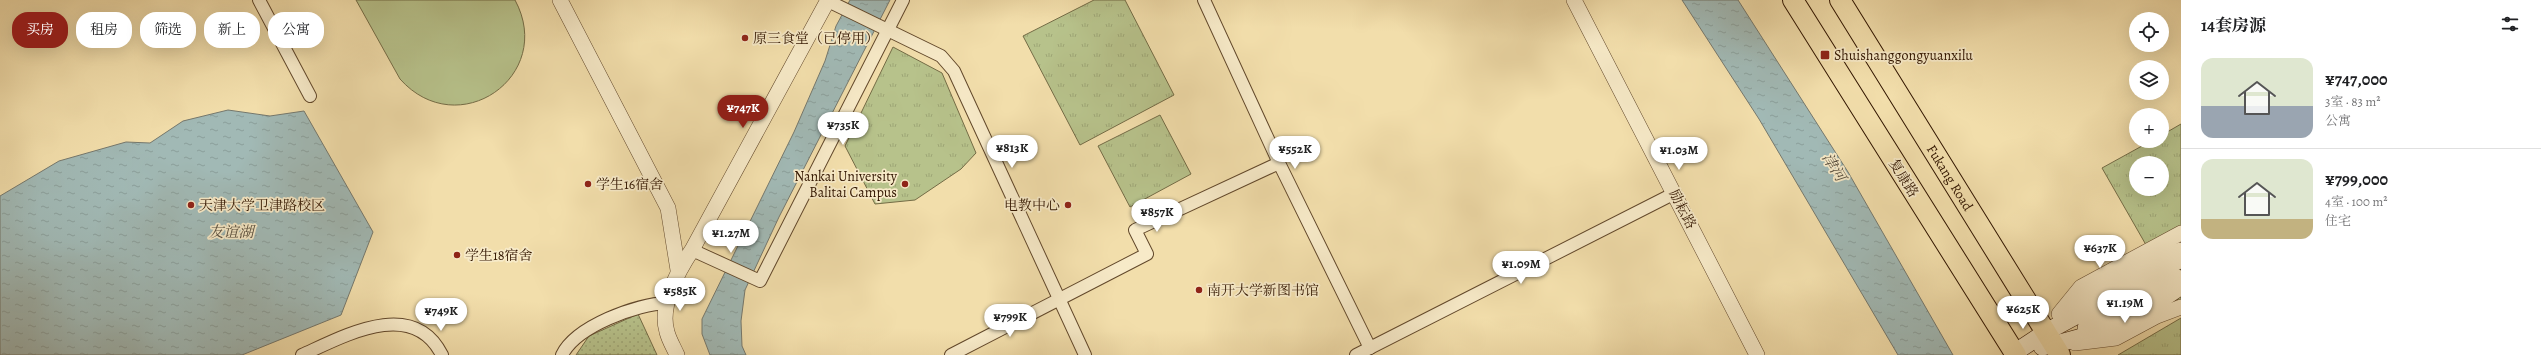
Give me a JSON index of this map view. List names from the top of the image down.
{
  "streets": {
    "highway": ["Fukang Road", "复康路"],
    "street": ["励耘路"]
  },
  "water": ["津河", "友谊湖"],
  "places": {
    "other": [
      "原三食堂（已停用）",
      "学生16宿舍",
      "Nankai University Balitai Campus",
      "天津大学卫津路校区",
      "电教中心",
      "学生18宿舍",
      "南开大学新图书馆"
    ],
    "transit": ["Shuishanggongyuanxilu"]
  },
  "page": {
    "heading": "14套房源",
    "map_buttons": ["+", "−"],
    "chip": [
      "买房",
      "租房",
      "筛选",
      "新上",
      "公寓"
    ],
    "list": [
      {
        "name": "¥747,000",
        "note": "3室 · 83 m² · 公寓"
      },
      {
        "name": "¥799,000",
        "note": "4室 · 100 m² · 住宅"
      }
    ],
    "price": [
      "¥747K",
      "¥735K",
      "¥813K",
      "¥552K",
      "¥1.03M",
      "¥857K",
      "¥1.27M",
      "¥637K",
      "¥1.09M",
      "¥585K",
      "¥1.19M",
      "¥625K",
      "¥749K",
      "¥799K"
    ]
  }
}
